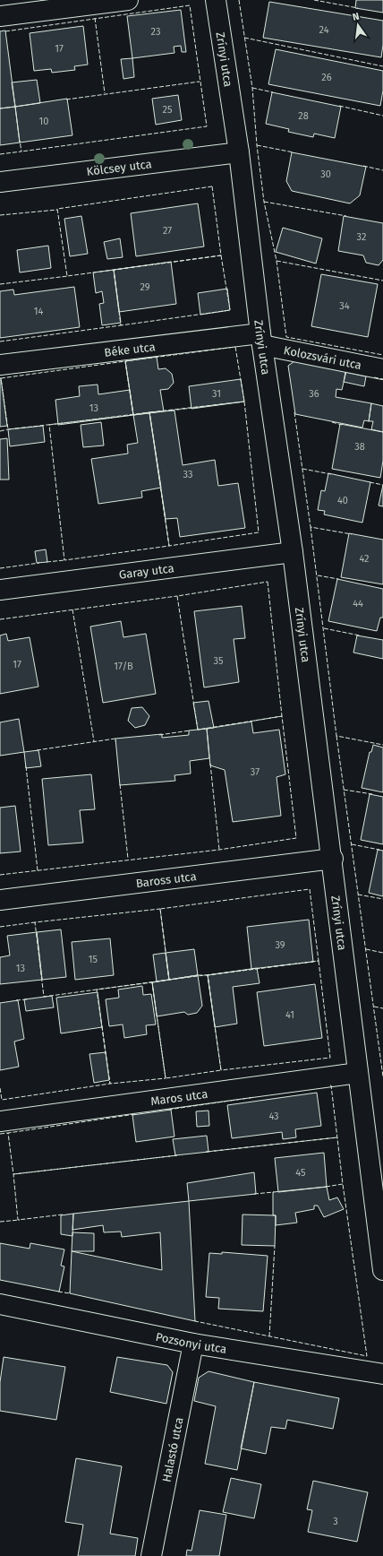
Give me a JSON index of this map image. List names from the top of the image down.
{
  "streets": {
    "street": [
      "Zrínyi utca",
      "Kölcsey utca",
      "Béke utca",
      "Kolozsvári utca",
      "Garay utca",
      "Baross utca",
      "Maros utca",
      "Pozsonyi utca",
      "Halastó utca"
    ]
  },
  "crossings": [
    ["Zrínyi utca", "Kölcsey utca"],
    ["Zrínyi utca", "Béke utca"],
    ["Zrínyi utca", "Kolozsvári utca"],
    ["Zrínyi utca", "Garay utca"],
    ["Zrínyi utca", "Baross utca"],
    ["Zrínyi utca", "Maros utca"],
    ["Béke utca", "Kolozsvári utca"],
    ["Pozsonyi utca", "Halastó utca"]
  ],
  "house_numbers": [
    "24",
    "23",
    "17",
    "26",
    "25",
    "28",
    "10",
    "30",
    "27",
    "32",
    "29",
    "34",
    "14",
    "31",
    "36",
    "13",
    "38",
    "33",
    "40",
    "42",
    "44",
    "35",
    "17",
    "17/B",
    "37",
    "39",
    "15",
    "13",
    "41",
    "43",
    "45",
    "3"
  ],
  "north": "top"
}
